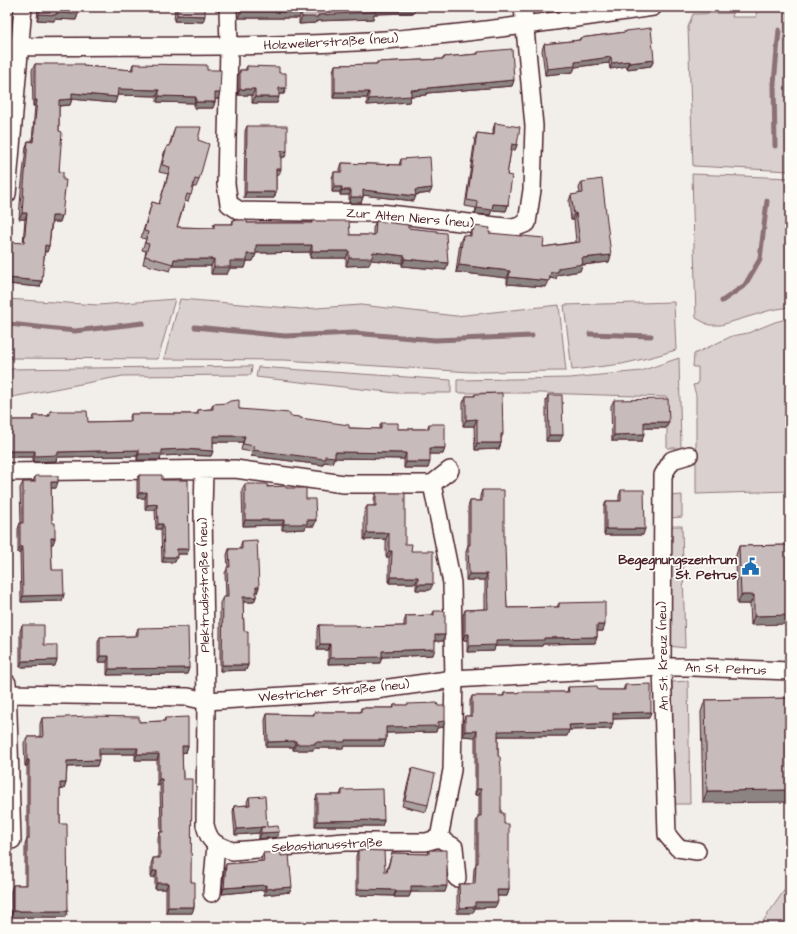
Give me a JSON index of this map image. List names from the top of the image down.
{
  "streets": {
    "street": [
      "Holzweilerstraße (neu)",
      "Zur Alten Niers (neu)",
      "Plektrudisstraße (neu)",
      "An St. Kreuz (neu)",
      "An St. Petrus",
      "Westricher Straße (neu)",
      "Sebastianusstraße"
    ]
  },
  "crossings": [
    ["Holzweilerstraße (neu)", "Zur Alten Niers (neu)"],
    ["Plektrudisstraße (neu)", "Westricher Straße (neu)"],
    ["An St. Kreuz (neu)", "An St. Petrus"],
    ["An St. Kreuz (neu)", "Westricher Straße (neu)"],
    ["An St. Petrus", "Westricher Straße (neu)"]
  ],
  "places": {
    "public building": ["Begegnungszentrum St. Petrus"]
  }
}
